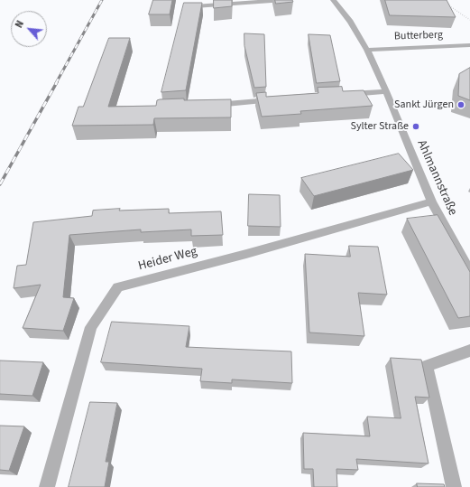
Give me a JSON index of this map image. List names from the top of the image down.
{
  "streets": {
    "street": ["Butterberg", "Ahlmannstraße", "Heider Weg"]
  },
  "crossings": [
    ["Butterberg", "Ahlmannstraße"],
    ["Ahlmannstraße", "Heider Weg"]
  ],
  "places": ["Sankt Jürgen", "Sylter Straße"],
  "north": "top left"
}
